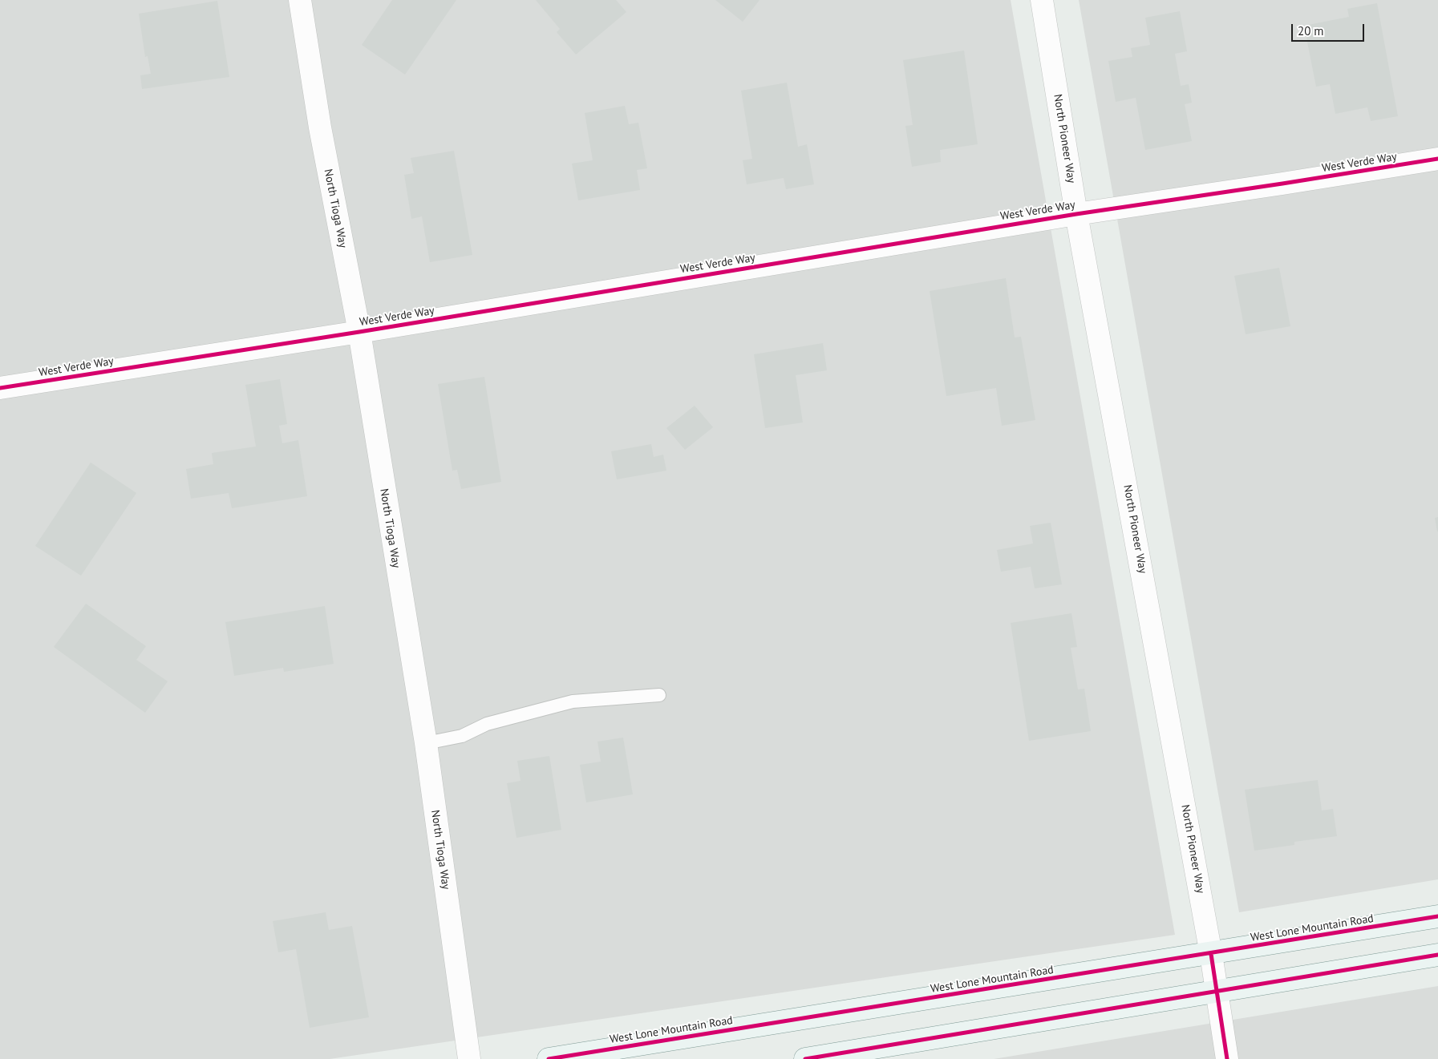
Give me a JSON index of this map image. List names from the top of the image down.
{
  "streets": {
    "main road": ["West Lone Mountain Road"],
    "street": ["North Pioneer Way", "West Verde Way", "North Tioga Way"]
  },
  "crossings": [
    ["North Pioneer Way", "West Verde Way"],
    ["North Pioneer Way", "West Lone Mountain Road"],
    ["West Verde Way", "North Tioga Way"]
  ],
  "scale_bar": "20 m"
}
